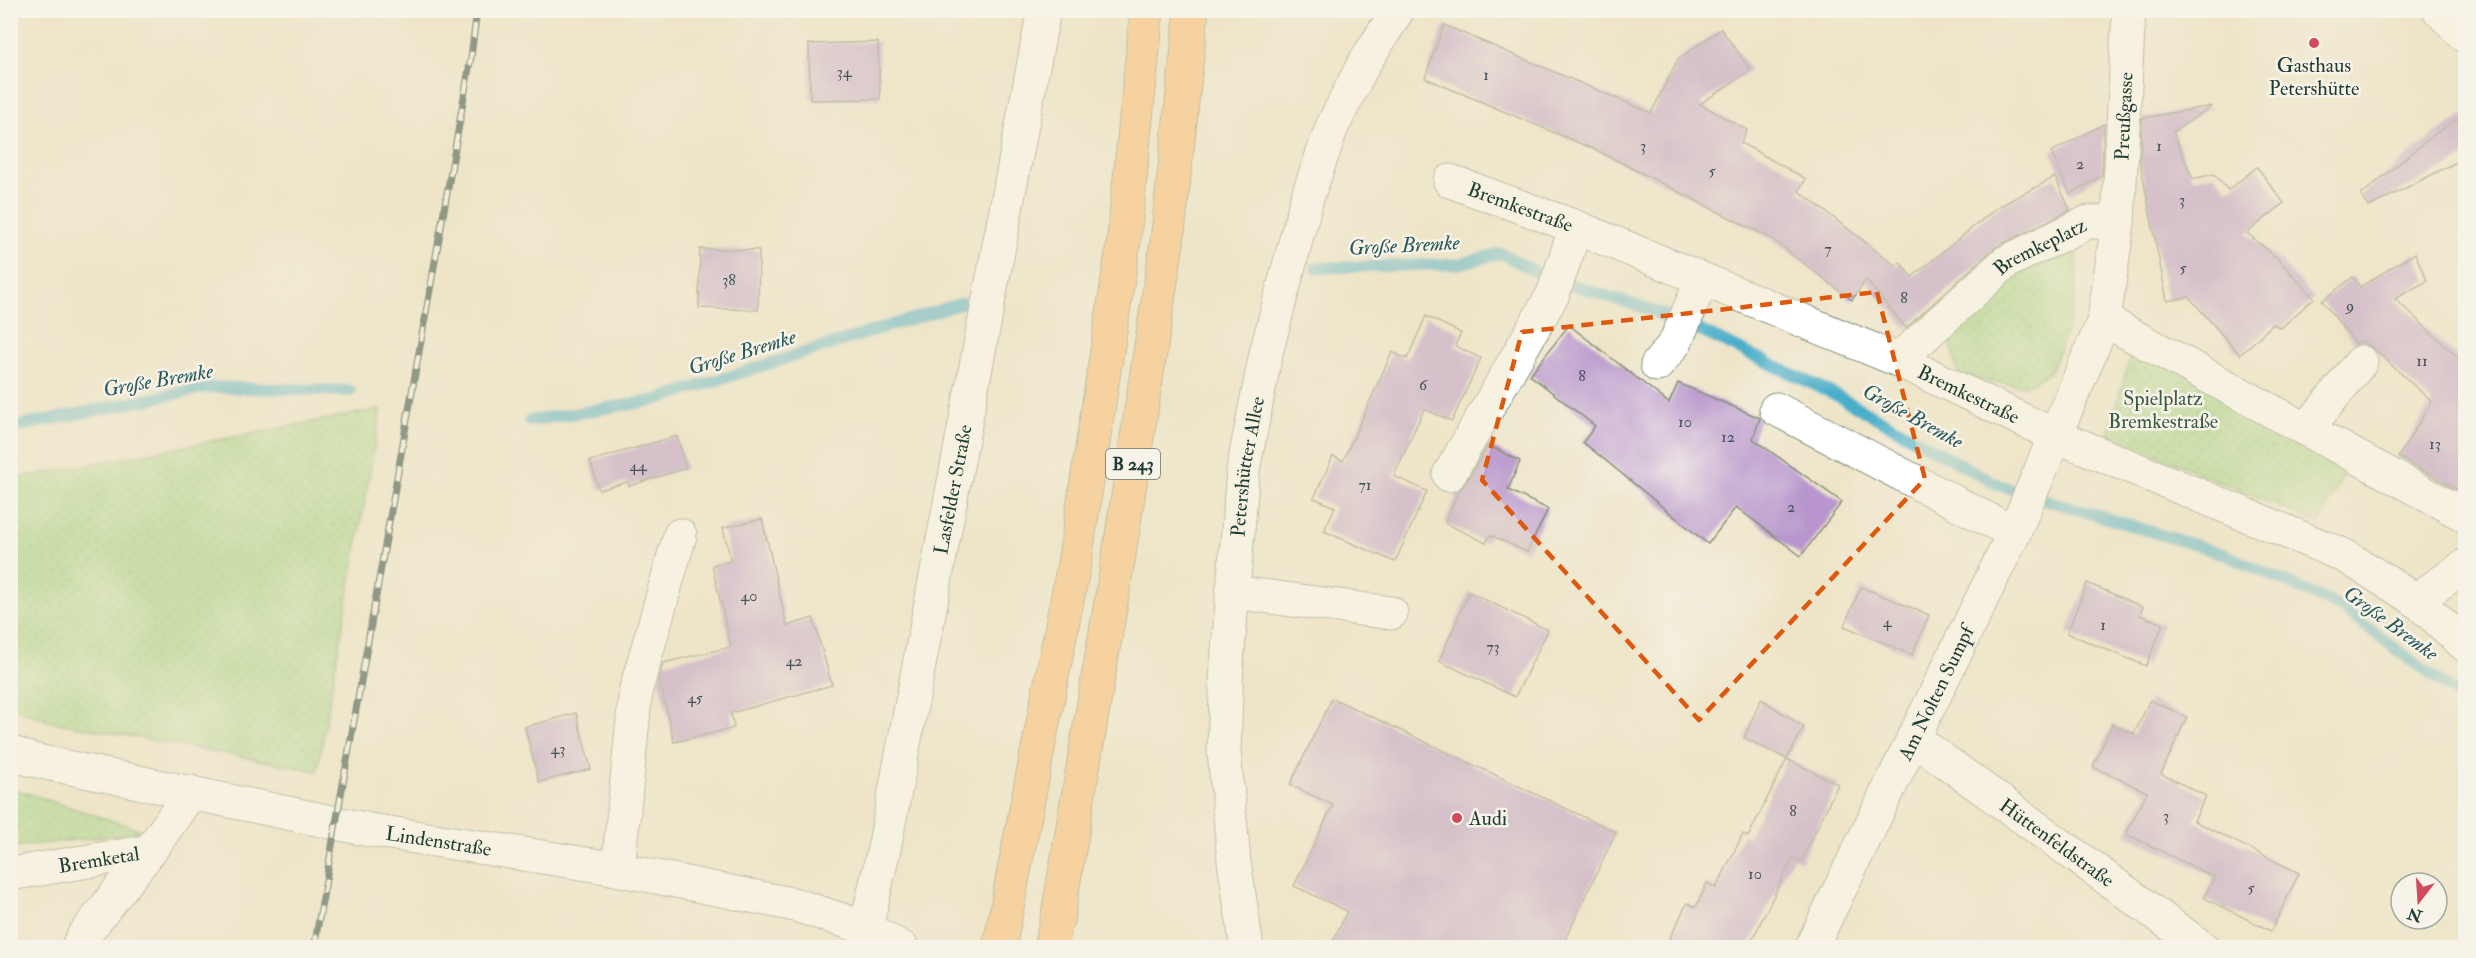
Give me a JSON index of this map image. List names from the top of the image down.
{
  "streets": {
    "highway": ["B 243"],
    "street": [
      "Preußgasse",
      "Bremkestraße",
      "Bremkeplatz",
      "Petershütter Allee",
      "Lasfelder Straße",
      "Am Nolten Sumpf",
      "Lindenstraße",
      "Hüttenfeldstraße",
      "Bremketal"
    ]
  },
  "crossings": [
    ["Preußgasse", "Bremkeplatz"],
    ["Bremkestraße", "Bremkeplatz"],
    ["Bremkestraße", "Am Nolten Sumpf"],
    ["Bremkeplatz", "Am Nolten Sumpf"],
    ["Lasfelder Straße", "Lindenstraße"],
    ["Am Nolten Sumpf", "Hüttenfeldstraße"],
    ["Lindenstraße", "Bremketal"]
  ],
  "water": ["Große Bremke"],
  "parks": ["Spielplatz Bremkestraße"],
  "places": ["Gasthaus Petershütte", "Audi"],
  "house_numbers": [
    "34",
    "1",
    "3",
    "1",
    "2",
    "5",
    "3",
    "7",
    "5",
    "38",
    "8",
    "9",
    "11",
    "8",
    "6",
    "10",
    "12",
    "13",
    "44",
    "71",
    "2",
    "40",
    "4",
    "1",
    "73",
    "42",
    "45",
    "43",
    "8",
    "3",
    "10",
    "5"
  ],
  "north": "bottom"
}
